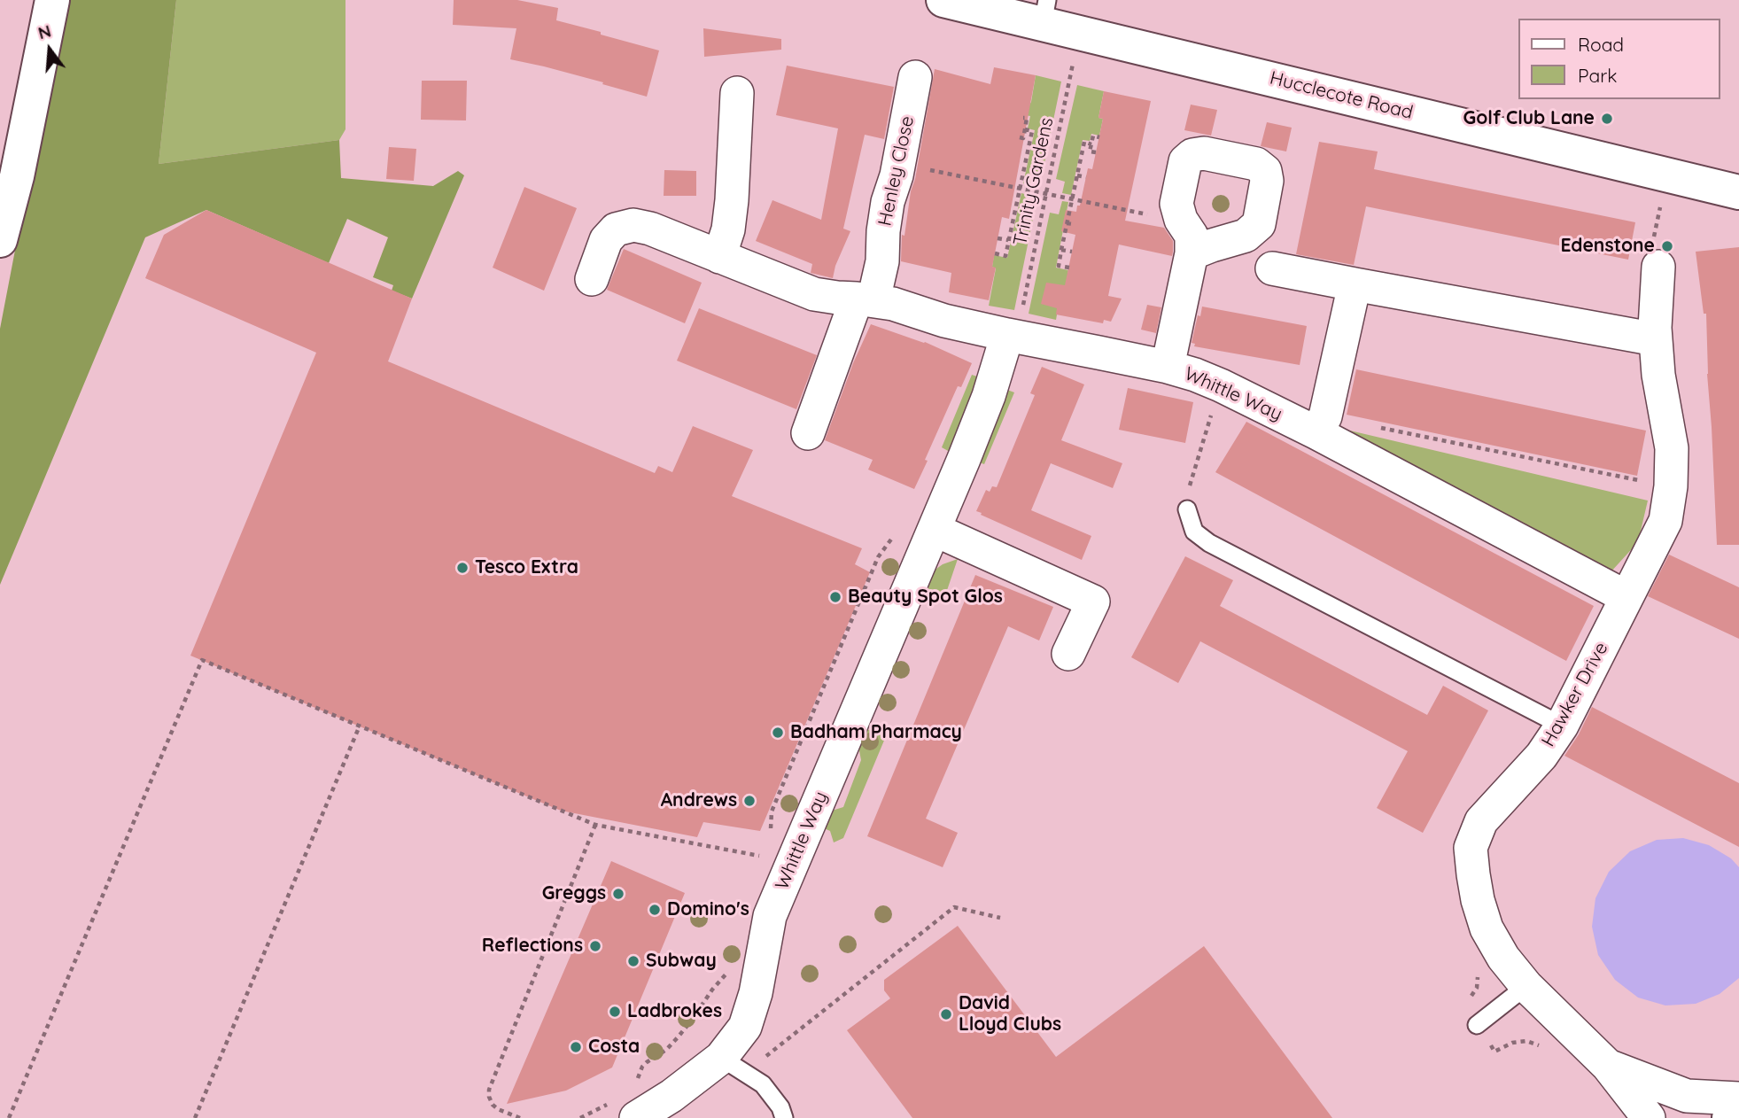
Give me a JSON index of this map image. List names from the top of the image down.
{
  "streets": {
    "street": [
      "Hucclecote Road",
      "Henley Close",
      "Whittle Way",
      "Hawker Drive"
    ],
    "path": ["Trinity Gardens"]
  },
  "crossings": [
    ["Hucclecote Road", "Trinity Gardens"],
    ["Trinity Gardens", "Whittle Way"],
    ["Whittle Way", "Hawker Drive"]
  ],
  "places": [
    "Golf Club Lane",
    "Edenstone",
    "Tesco Extra",
    "Beauty Spot Glos",
    "Badham Pharmacy",
    "Andrews",
    "Greggs",
    "Domino's",
    "Reflections",
    "Subway",
    "Ladbrokes",
    "David Lloyd Clubs",
    "Costa"
  ],
  "legend": ["Road", "Park"],
  "north": "top"
}
